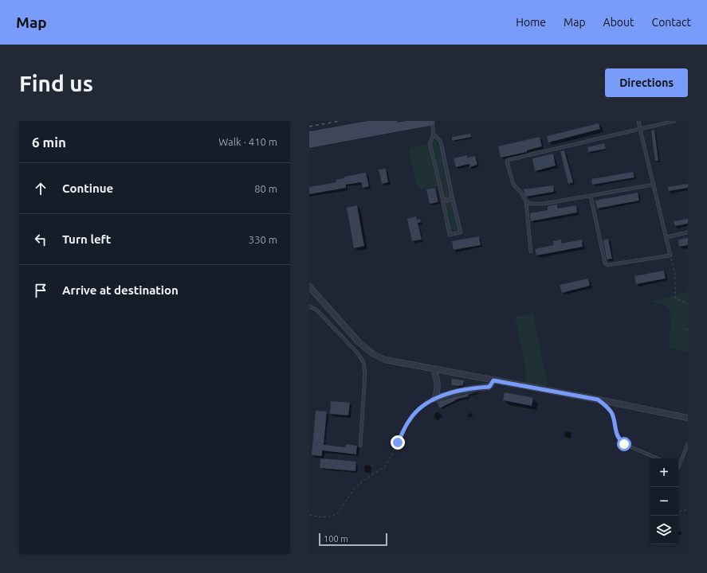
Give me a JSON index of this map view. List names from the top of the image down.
{
  "scale_bar": "100 m",
  "page": {
    "header": "Map",
    "nav": [
      "Home",
      "Map",
      "About",
      "Contact"
    ],
    "buttons": "Directions",
    "title": "Find us",
    "heading": ["6 min", "Walk · 410 m"],
    "list": [
      ["Continue", "80 m"],
      ["Turn left", "330 m"],
      "Arrive at destination"
    ],
    "map_buttons": ["+", "−"],
    "scale": "100 m"
  }
}
